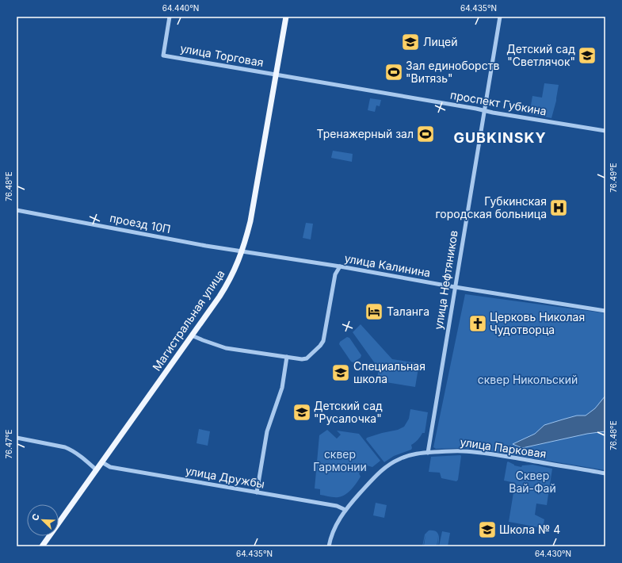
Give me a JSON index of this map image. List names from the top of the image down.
{
  "streets": {
    "main road": ["Магистральная улица"],
    "street": [
      "улица Торговая",
      "проспект Губкина",
      "проезд 10П",
      "улица Калинина",
      "улица Нефтяников",
      "улица Парковая",
      "улица Дружбы"
    ]
  },
  "crossings": [
    ["улица Торговая", "проспект Губкина"],
    ["улица Торговая", "Магистральная улица"],
    ["проспект Губкина", "улица Нефтяников"],
    ["проспект Губкина", "Магистральная улица"],
    ["проезд 10П", "улица Калинина"],
    ["проезд 10П", "Магистральная улица"],
    ["улица Калинина", "улица Нефтяников"],
    ["улица Калинина", "Магистральная улица"],
    ["улица Нефтяников", "улица Парковая"],
    ["Магистральная улица", "улица Дружбы"],
    ["улица Парковая", "улица Дружбы"]
  ],
  "districts": ["GUBKINSKY"],
  "parks": ["сквер Никольский", "сквер Гармонии", "Сквер Вай-Фай"],
  "places": {
    "school or university": [
      "Лицей",
      "Детский сад \"Светлячок\"",
      "Специальная школа",
      "Детский сад \"Русалочка\"",
      "Школа № 4"
    ],
    "sports": ["Зал единоборств \"Витязь\"", "Тренажерный зал"],
    "hospital": ["Губкинская городская больница"],
    "hotel": ["Таланга"],
    "church": ["Церковь Николая Чудотворца"]
  },
  "north": "top left",
  "coordinates": [
    "64.440°N",
    "64.435°N",
    "76.49°E",
    "76.48°E",
    "76.47°E",
    "64.430°N"
  ]
}
